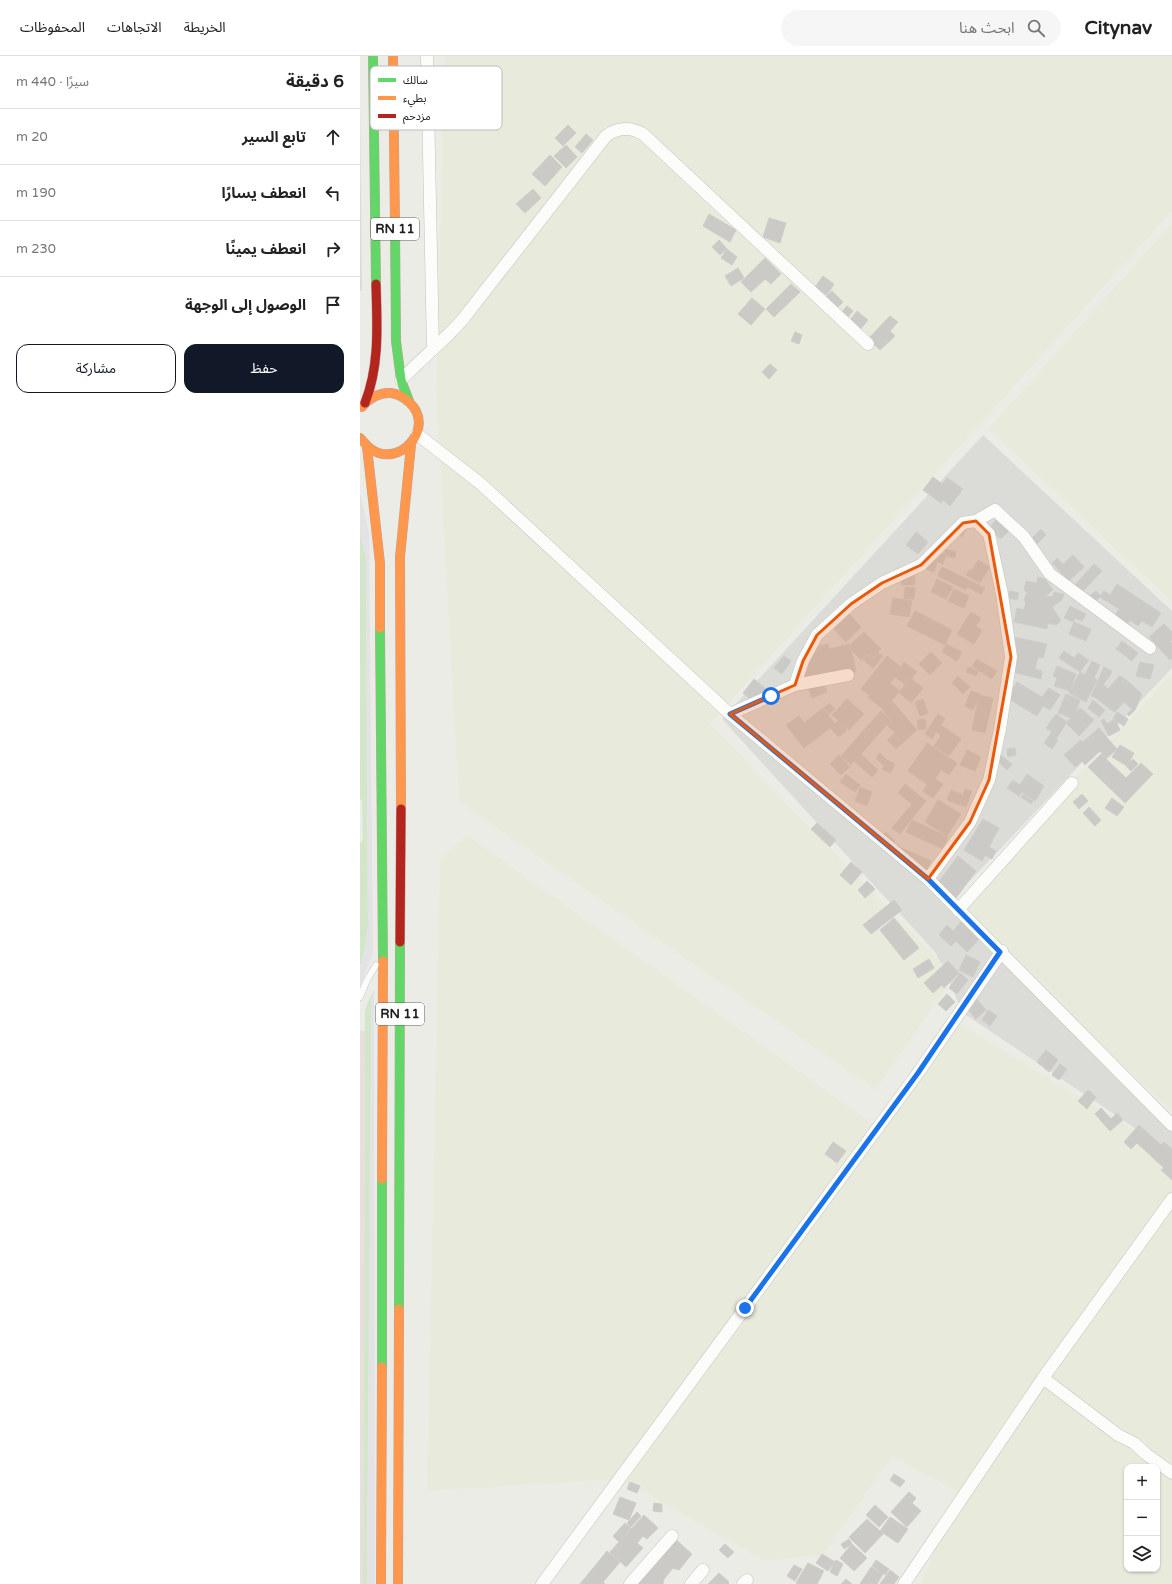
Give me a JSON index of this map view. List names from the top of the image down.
{
  "streets": {
    "highway": ["RN 11"]
  },
  "legend": ["سالك", "بطيء", "مزدحم"],
  "page": {
    "header": "Citynav",
    "search": "ابحث هنا",
    "nav": ["الخريطة", "الاتجاهات", "المحفوظات"],
    "heading": ["6 دقيقة", "سيرًا · 440 m"],
    "list": [
      ["تابع السير", "20 m"],
      ["انعطف يسارًا", "190 m"],
      ["انعطف يمينًا", "230 m"],
      "الوصول إلى الوجهة"
    ],
    "buttons": ["حفظ", "مشاركة"],
    "map_buttons": ["+", "−"]
  }
}
